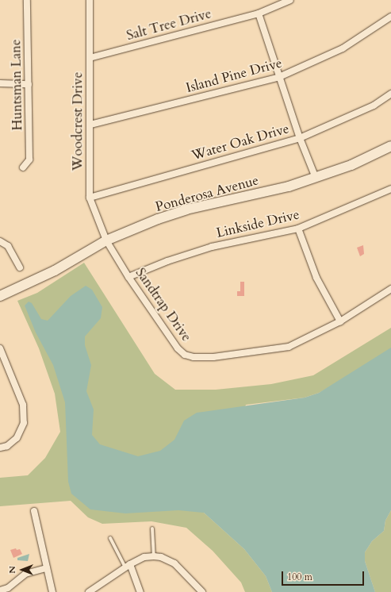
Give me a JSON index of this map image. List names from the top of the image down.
{
  "streets": {
    "street": [
      "Salt Tree Drive",
      "Island Pine Drive",
      "Huntsman Lane",
      "Woodcrest Drive",
      "Water Oak Drive",
      "Ponderosa Avenue",
      "Linkside Drive",
      "Sandtrap Drive"
    ]
  },
  "crossings": [
    ["Salt Tree Drive", "Woodcrest Drive"],
    ["Island Pine Drive", "Woodcrest Drive"],
    ["Woodcrest Drive", "Water Oak Drive"],
    ["Woodcrest Drive", "Ponderosa Avenue"],
    ["Woodcrest Drive", "Sandtrap Drive"],
    ["Ponderosa Avenue", "Sandtrap Drive"],
    ["Linkside Drive", "Sandtrap Drive"]
  ],
  "scale_bar": "100 m",
  "north": "left"
}
